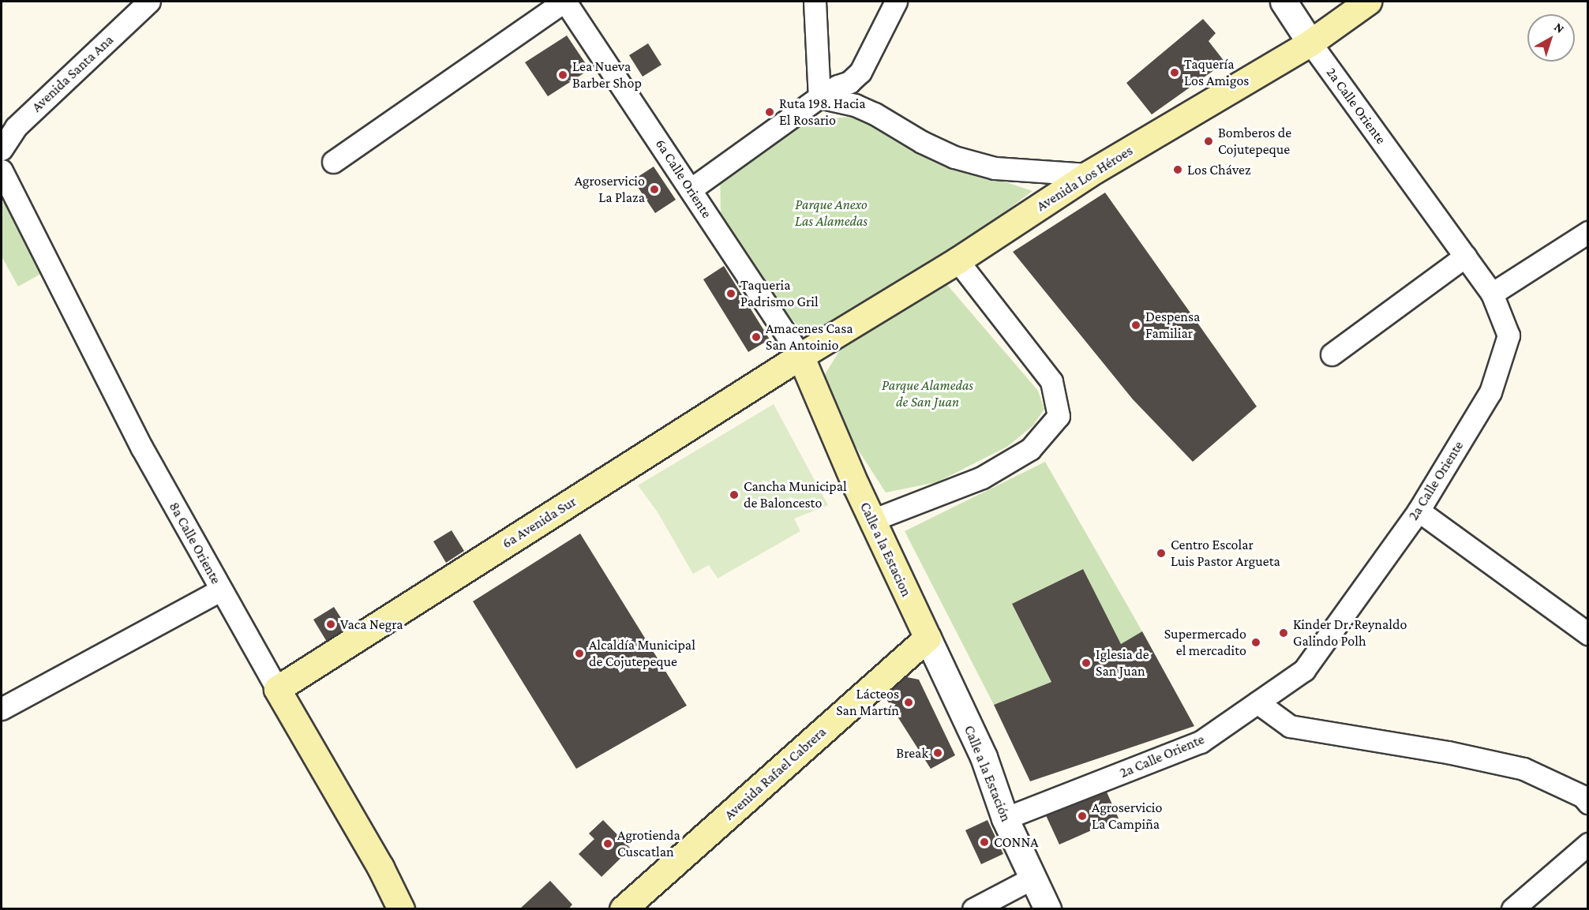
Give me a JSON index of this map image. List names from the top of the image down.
{
  "streets": {
    "main road": [
      "Avenida Los Héroes",
      "6a Avenida Sur",
      "8a Calle Oriente",
      "Calle a la Estacion",
      "Avenida Rafael Cabrera"
    ],
    "street": [
      "Avenida Santa Ana",
      "2a Calle Oriente",
      "6a Calle Oriente",
      "Calle a la Estación"
    ]
  },
  "crossings": [
    ["2a Calle Oriente", "Avenida Los Héroes"],
    ["2a Calle Oriente", "Calle a la Estación"],
    ["6a Calle Oriente", "Avenida Los Héroes"],
    ["6a Calle Oriente", "6a Avenida Sur"],
    ["6a Calle Oriente", "Calle a la Estacion"],
    ["Avenida Los Héroes", "6a Avenida Sur"],
    ["Avenida Los Héroes", "Calle a la Estacion"],
    ["6a Avenida Sur", "8a Calle Oriente"],
    ["6a Avenida Sur", "Calle a la Estacion"],
    ["Calle a la Estacion", "Avenida Rafael Cabrera"],
    ["Calle a la Estacion", "Calle a la Estación"],
    ["Avenida Rafael Cabrera", "Calle a la Estación"]
  ],
  "parks": ["Parque Anexo Las Alamedas", "Parque Alamedas de San Juan"],
  "places": [
    "Taquería Los Amigos",
    "Lea Nueva Barber Shop",
    "Ruta 198. Hacia El Rosario",
    "Bomberos de Cojutepeque",
    "Los Chávez",
    "Agroservicio La Plaza",
    "Taqueria Padrismo Gril",
    "Despensa Familiar",
    "Amacenes Casa San Antoinio",
    "Cancha Municipal de Baloncesto",
    "Centro Escolar Luis Pastor Argueta",
    "Vaca Negra",
    "Kinder Dr. Reynaldo Galindo Polh",
    "Supermercado el mercadito",
    "Alcaldía Municipal de Cojutepeque",
    "Iglesia de San Juan",
    "Lácteos San Martín",
    "Break",
    "Agroservicio La Campiña",
    "CONNA",
    "Agrotienda Cuscatlan"
  ],
  "north": "top right"
}
